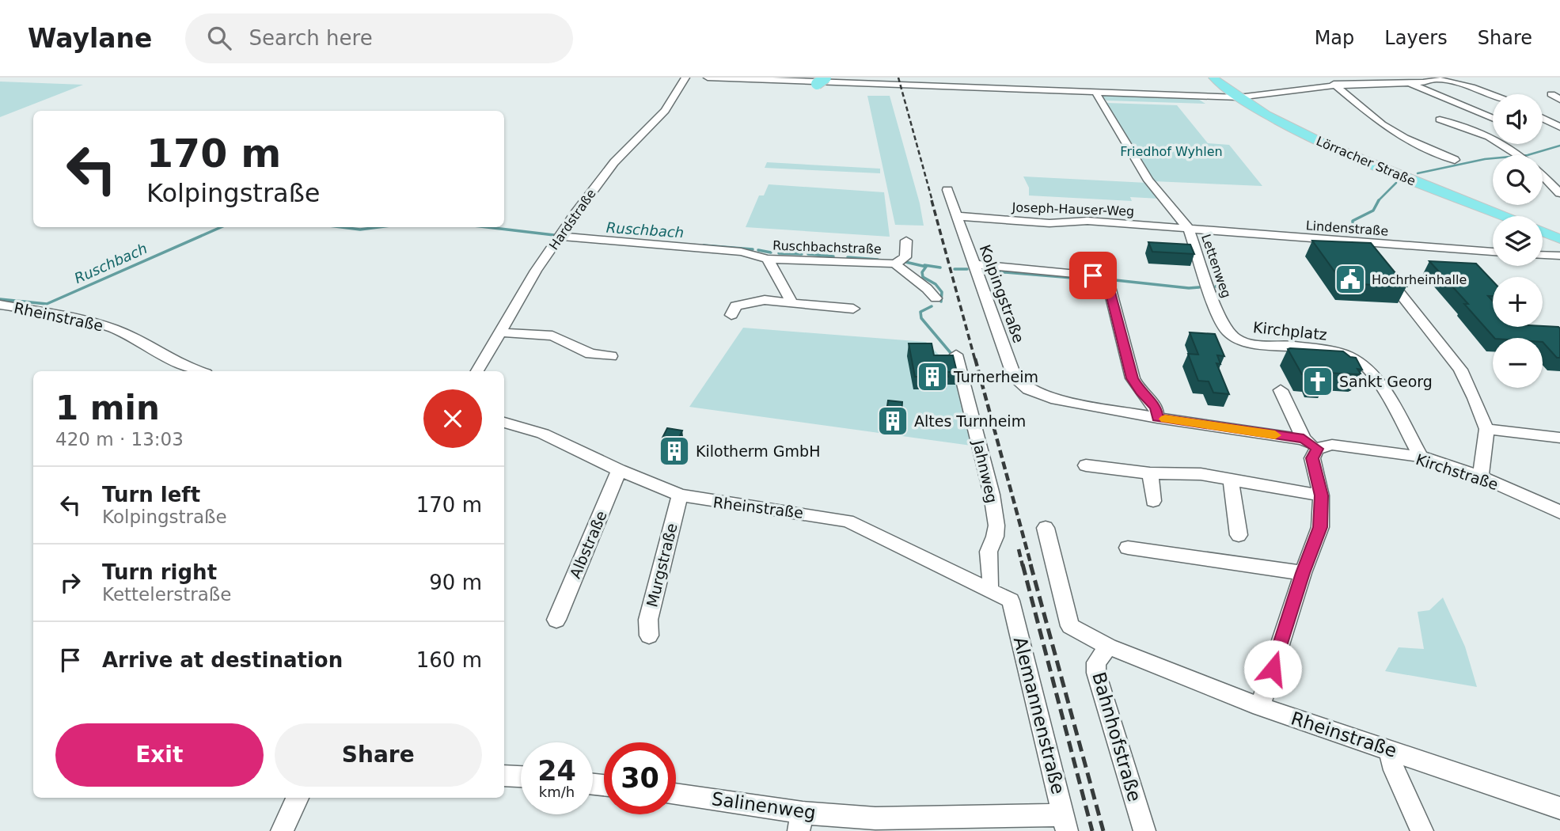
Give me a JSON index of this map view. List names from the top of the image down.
{
  "streets": {
    "main road": ["Lörracher Straße"],
    "street": [
      "Joseph-Hauser-Weg",
      "Hardstraße",
      "Lindenstraße",
      "Ruschbachstraße",
      "Lettenweg",
      "Kolpingstraße",
      "Rheinstraße",
      "Kirchplatz",
      "Jahnweg",
      "Kirchstraße",
      "Albstraße",
      "Murgstraße",
      "Alemannenstraße",
      "Bahnhofstraße",
      "Salinenweg"
    ]
  },
  "crossings": [
    ["Joseph-Hauser-Weg", "Lindenstraße"],
    ["Joseph-Hauser-Weg", "Lettenweg"],
    ["Joseph-Hauser-Weg", "Kolpingstraße"],
    ["Hardstraße", "Ruschbachstraße"],
    ["Lindenstraße", "Lettenweg"],
    ["Lettenweg", "Kirchplatz"],
    ["Kolpingstraße", "Kirchstraße"],
    ["Rheinstraße", "Jahnweg"],
    ["Rheinstraße", "Albstraße"],
    ["Rheinstraße", "Murgstraße"],
    ["Rheinstraße", "Alemannenstraße"],
    ["Rheinstraße", "Bahnhofstraße"],
    ["Kirchplatz", "Kirchstraße"],
    ["Alemannenstraße", "Salinenweg"]
  ],
  "water": ["Ruschbach"],
  "parks": ["Friedhof Wyhlen"],
  "places": {
    "public building": ["Hochrheinhalle"],
    "building": ["Turnerheim", "Altes Turnheim", "Kilotherm GmbH"],
    "church": ["Sankt Georg"]
  },
  "page": {
    "header": "Waylane",
    "search": "Search here",
    "nav": ["Map", "Layers", "Share"],
    "map_buttons": ["+", "−"],
    "turn": ["170 m", "Kolpingstraße"],
    "heading": ["1 min", "420 m · 13:03"],
    "list": [
      {
        "name": "Turn left",
        "note": "Kolpingstraße",
        "value": "170 m"
      },
      {
        "name": "Turn right",
        "note": "Kettelerstraße",
        "value": "90 m"
      },
      {
        "name": "Arrive at destination",
        "value": "160 m"
      }
    ],
    "buttons": ["Exit", "Share"],
    "speed": "24 km/h",
    "limit": "30"
  }
}
